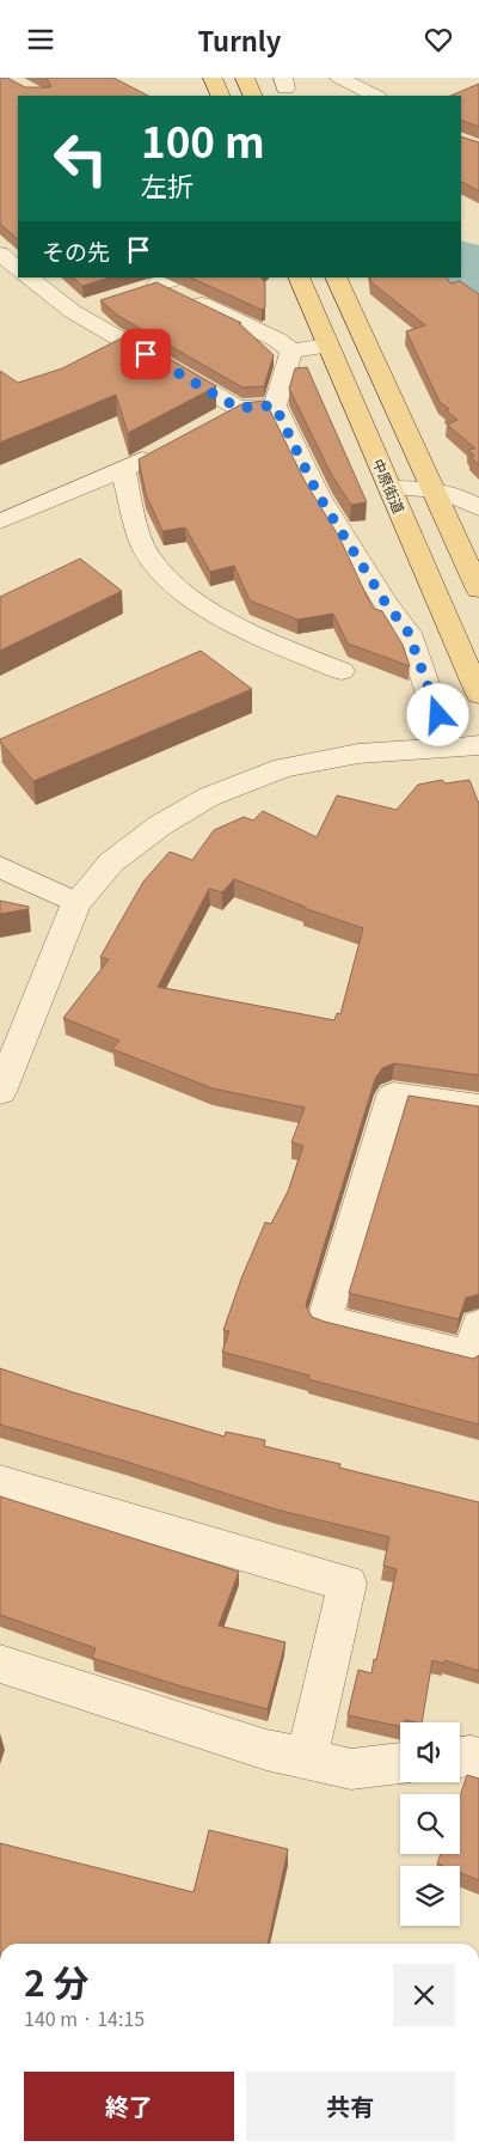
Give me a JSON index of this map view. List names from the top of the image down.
{
  "streets": {
    "main road": ["中原街道"]
  },
  "page": {
    "header": "Turnly",
    "turn": ["100 m", "左折"],
    "then": "その先",
    "heading": ["2 分", "140 m · 14:15"],
    "buttons": ["終了", "共有"]
  }
}
